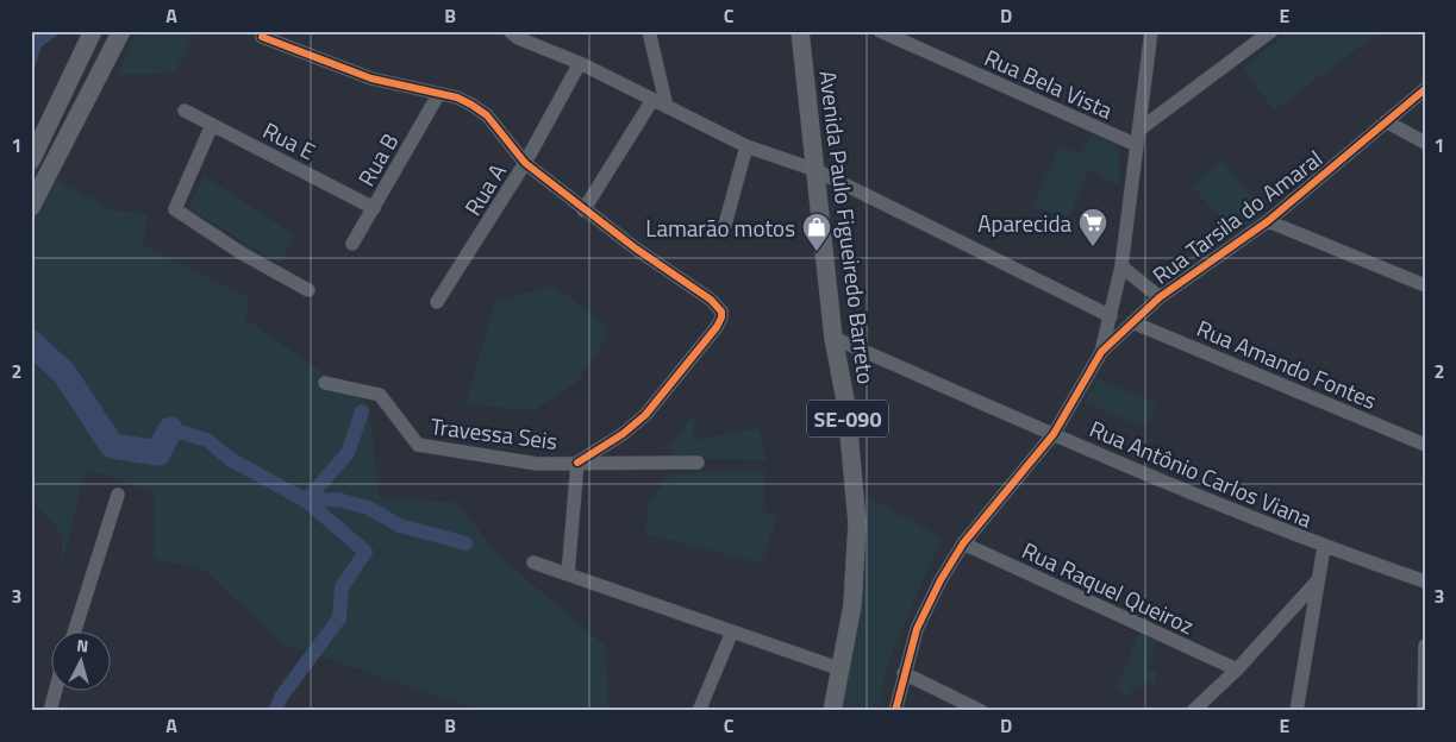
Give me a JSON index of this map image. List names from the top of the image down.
{
  "streets": {
    "main road": ["Avenida Paulo Figueiredo Barreto", "SE-090"],
    "street": [
      "Rua Bela Vista",
      "Rua E",
      "Rua B",
      "Rua A",
      "Rua Tarsila do Amaral",
      "Rua Amando Fontes",
      "Travessa Seis",
      "Rua Antônio Carlos Viana",
      "Rua Raquel Queiroz"
    ]
  },
  "crossings": [
    ["Rua E", "Rua B"],
    ["Rua Tarsila do Amaral", "Rua Amando Fontes"],
    ["Avenida Paulo Figueiredo Barreto", "Rua Antônio Carlos Viana"]
  ],
  "places": {
    "supermarket": ["Aparecida"],
    "shop": ["Lamarão motos"]
  },
  "north": "top",
  "grid": {
    "columns": [
      "A",
      "B",
      "C",
      "D",
      "E"
    ],
    "rows": ["1", "2", "3"]
  }
}
